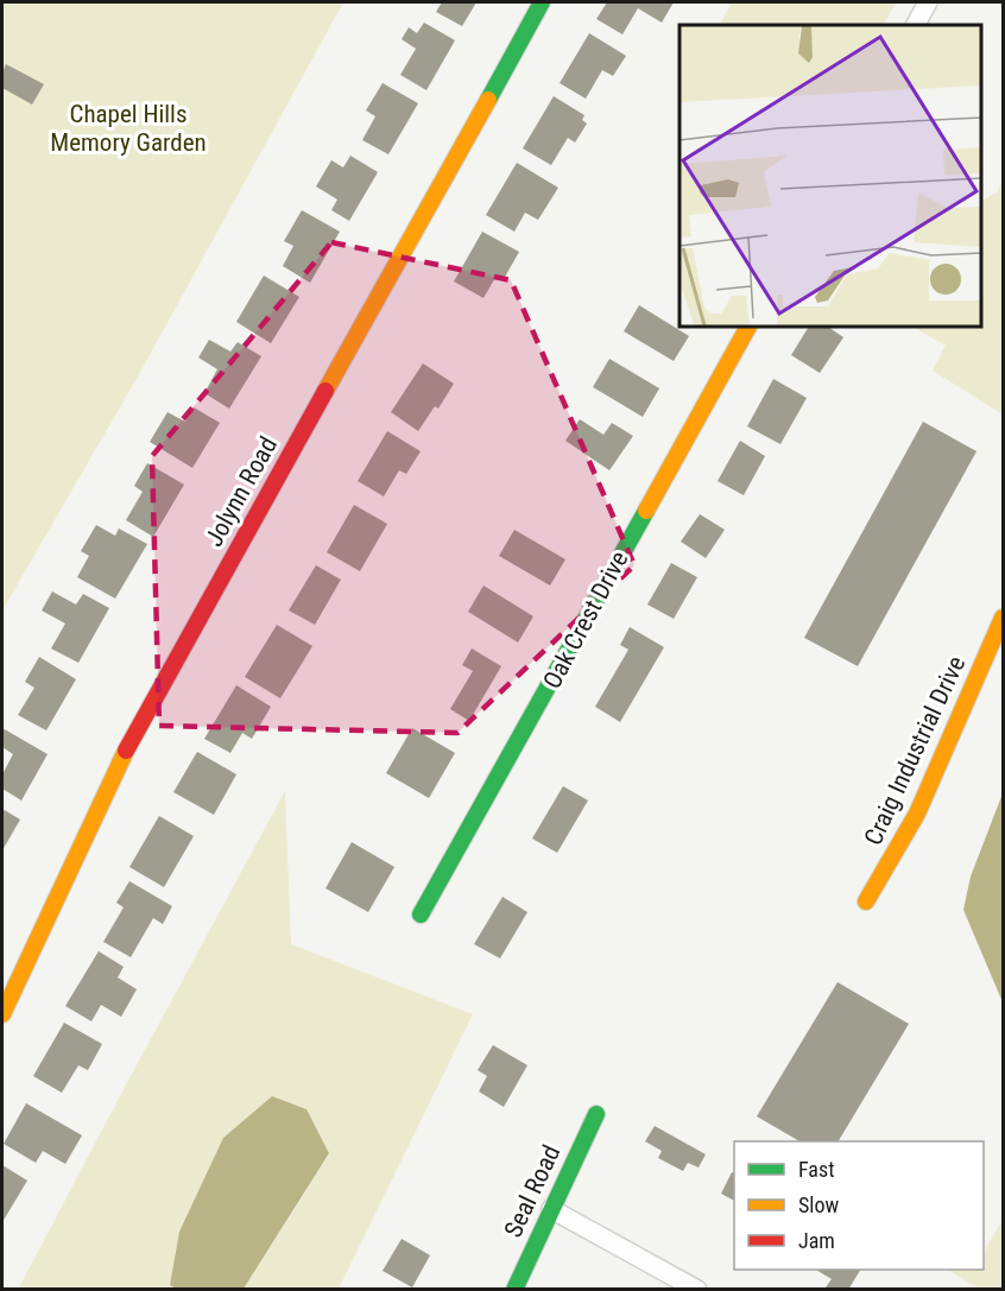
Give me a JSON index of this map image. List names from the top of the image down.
{
  "streets": {
    "street": [
      "Jolynn Road",
      "Oak Crest Drive",
      "Craig Industrial Drive",
      "Seal Road"
    ]
  },
  "parks": ["Chapel Hills Memory Garden"],
  "legend": ["Fast", "Slow", "Jam"]
}
